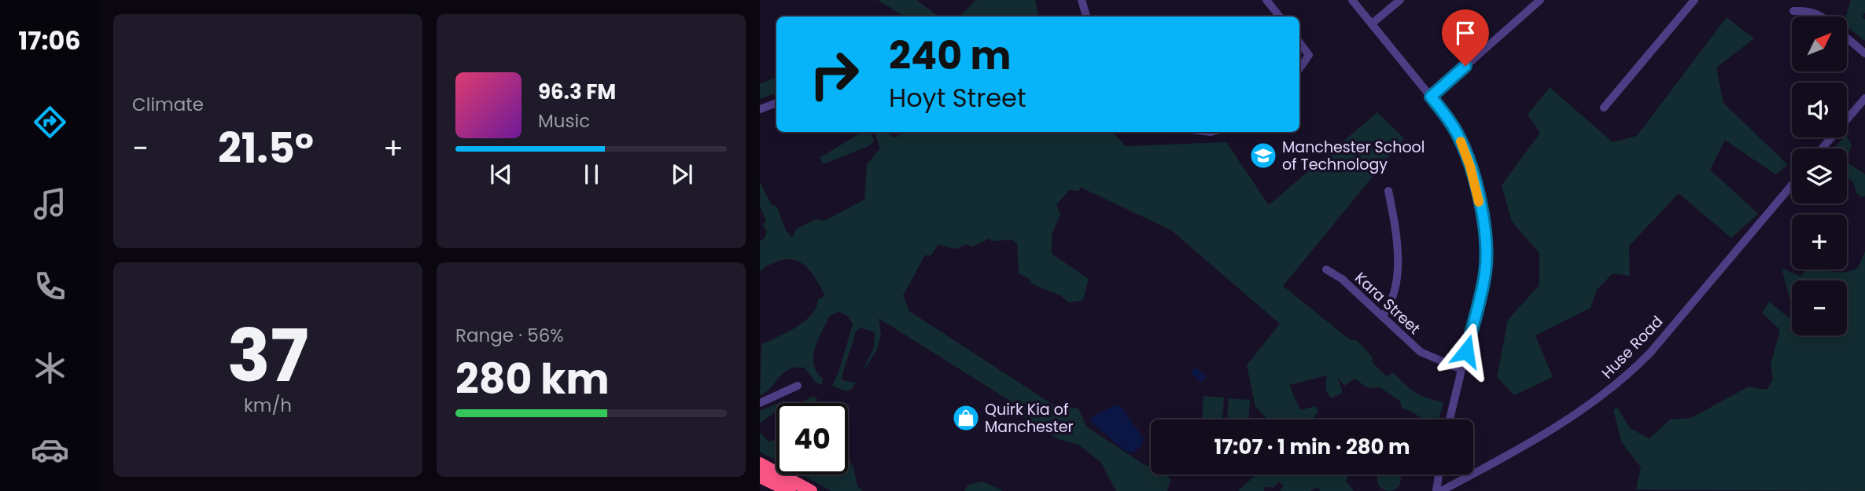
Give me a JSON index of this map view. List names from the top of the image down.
{
  "streets": {
    "street": ["Kara Street", "Huse Road"]
  },
  "places": {
    "school or university": ["Manchester School of Technology"],
    "shop": ["Quirk Kia of Manchester"]
  },
  "north": "top right",
  "page": {
    "tabs": "17:06",
    "tile": [
      "Climate",
      ["37", "km/h"],
      ["Range · 56%", "280 km"]
    ],
    "map_buttons": ["+", "−"],
    "turn": ["240 m", "Hoyt Street"],
    "song": ["96.3 FM", "Music"],
    "heat": ["−", "21.5°", "+"],
    "limit": "40",
    "trip": "17:07 · 1 min · 280 m"
  }
}
